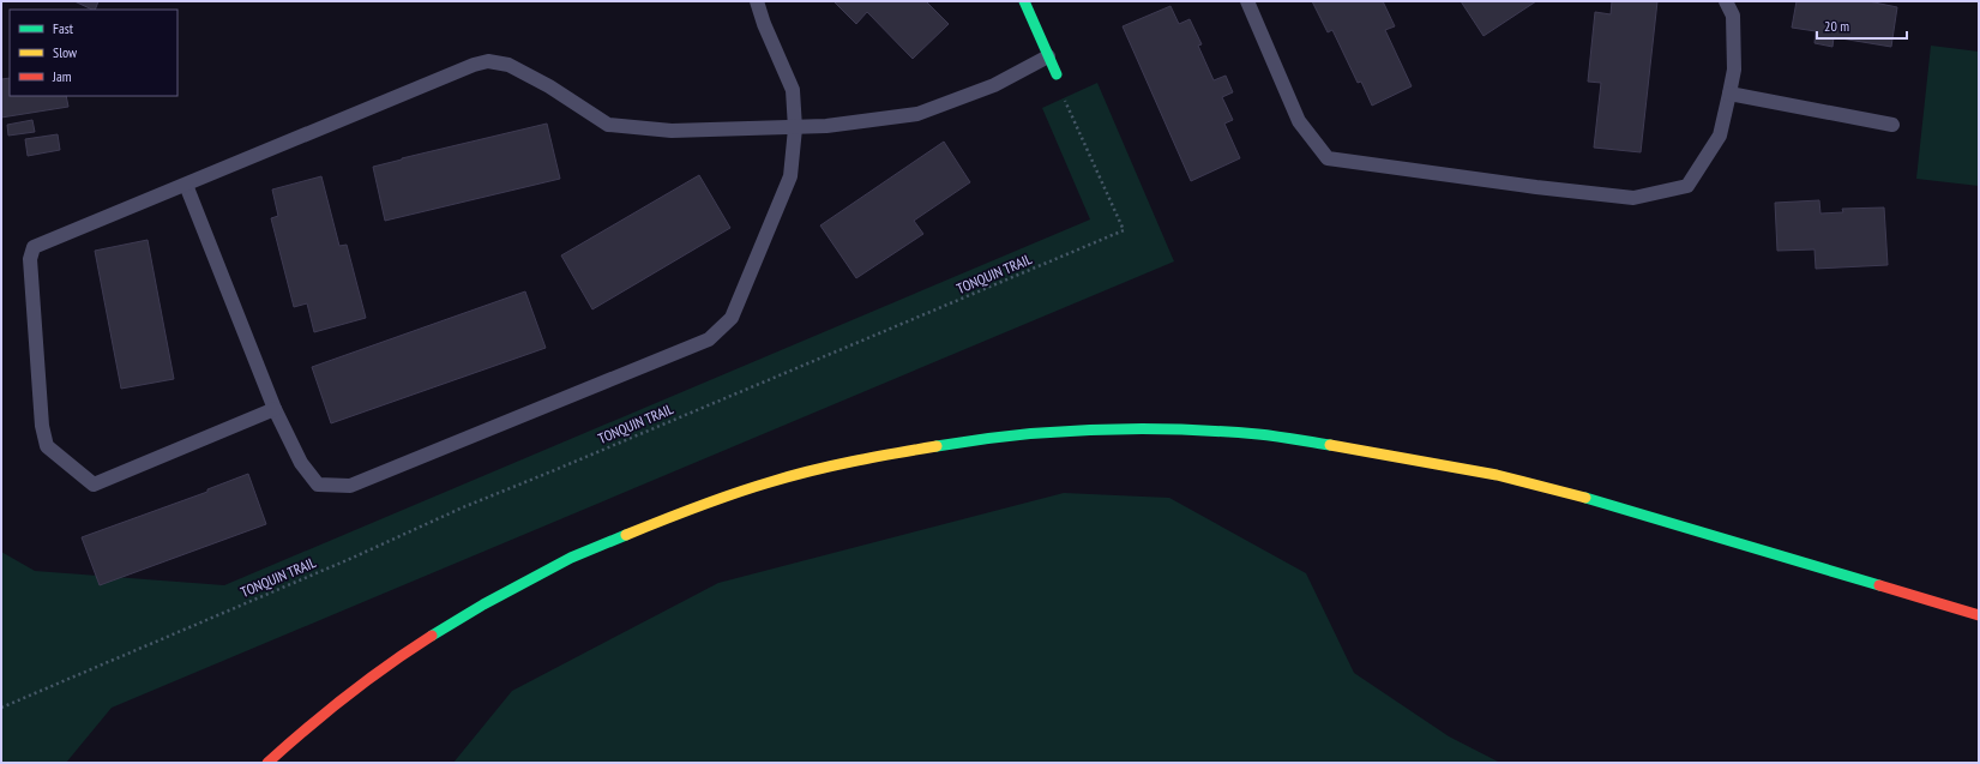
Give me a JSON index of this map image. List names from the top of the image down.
{
  "streets": {
    "path": ["TONQUIN TRAIL"]
  },
  "legend": ["Fast", "Slow", "Jam"],
  "scale_bar": "20 m"
}
